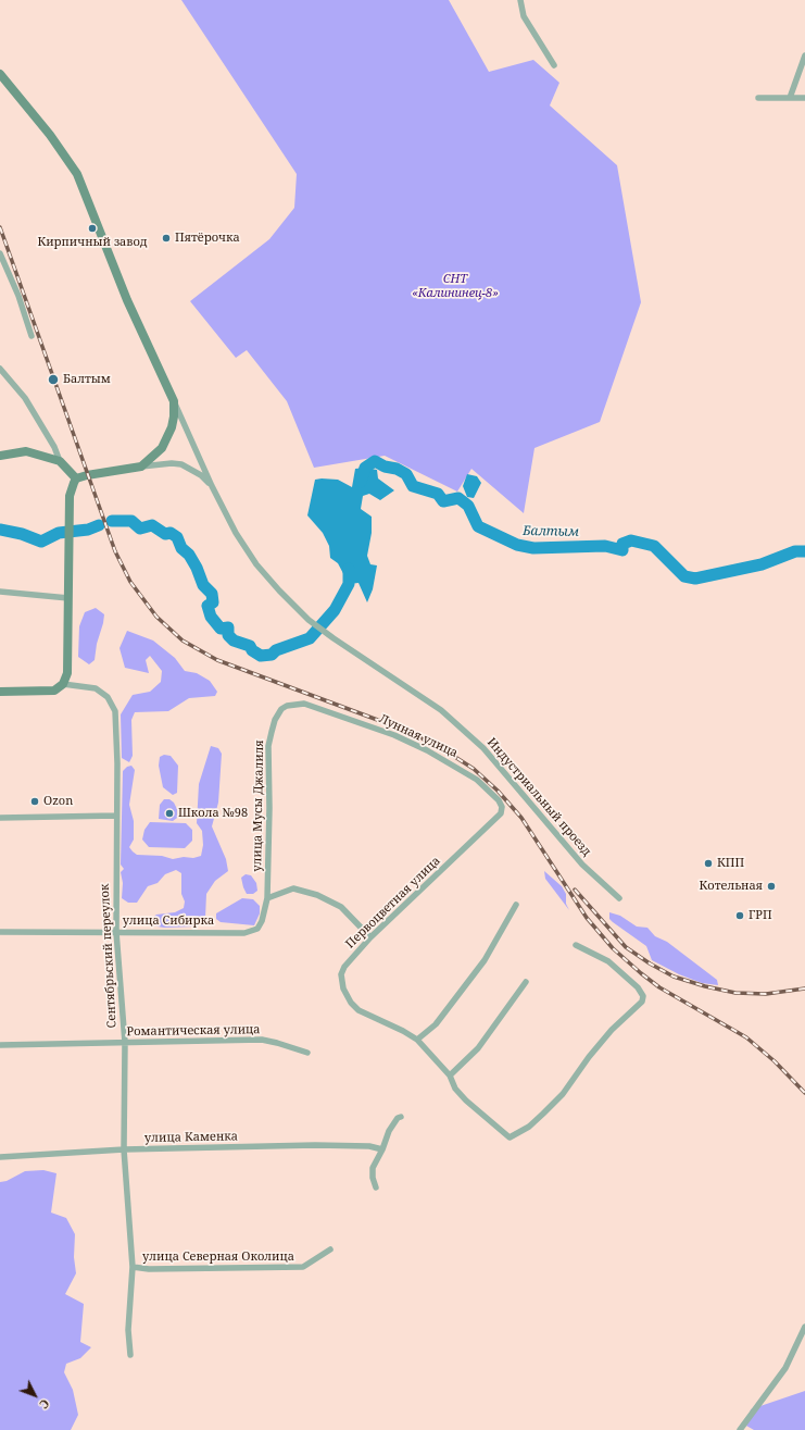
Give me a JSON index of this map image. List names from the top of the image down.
{
  "streets": {
    "street": [
      "Лунная улица",
      "Индустриальный проезд",
      "улица Мусы Джалиля",
      "Первоцветная улица",
      "улица Сибирка",
      "Сентябрьский переулок",
      "Романтическая улица",
      "улица Каменка",
      "улица Северная Околица"
    ]
  },
  "crossings": [
    ["Лунная улица", "улица Мусы Джалиля"],
    ["Лунная улица", "Первоцветная улица"],
    ["улица Мусы Джалиля", "улица Сибирка"],
    ["улица Сибирка", "Сентябрьский переулок"],
    ["Сентябрьский переулок", "Романтическая улица"],
    ["Сентябрьский переулок", "улица Каменка"],
    ["Сентябрьский переулок", "улица Северная Околица"]
  ],
  "water": ["Балтым"],
  "parks": ["СНТ «Калининец-8»"],
  "places": [
    "Кирпичный завод",
    "Пятёрочка",
    "Балтым",
    "Ozon",
    "Школа №98",
    "КПП",
    "Котельная",
    "ГРП"
  ],
  "north": "bottom right"
}
